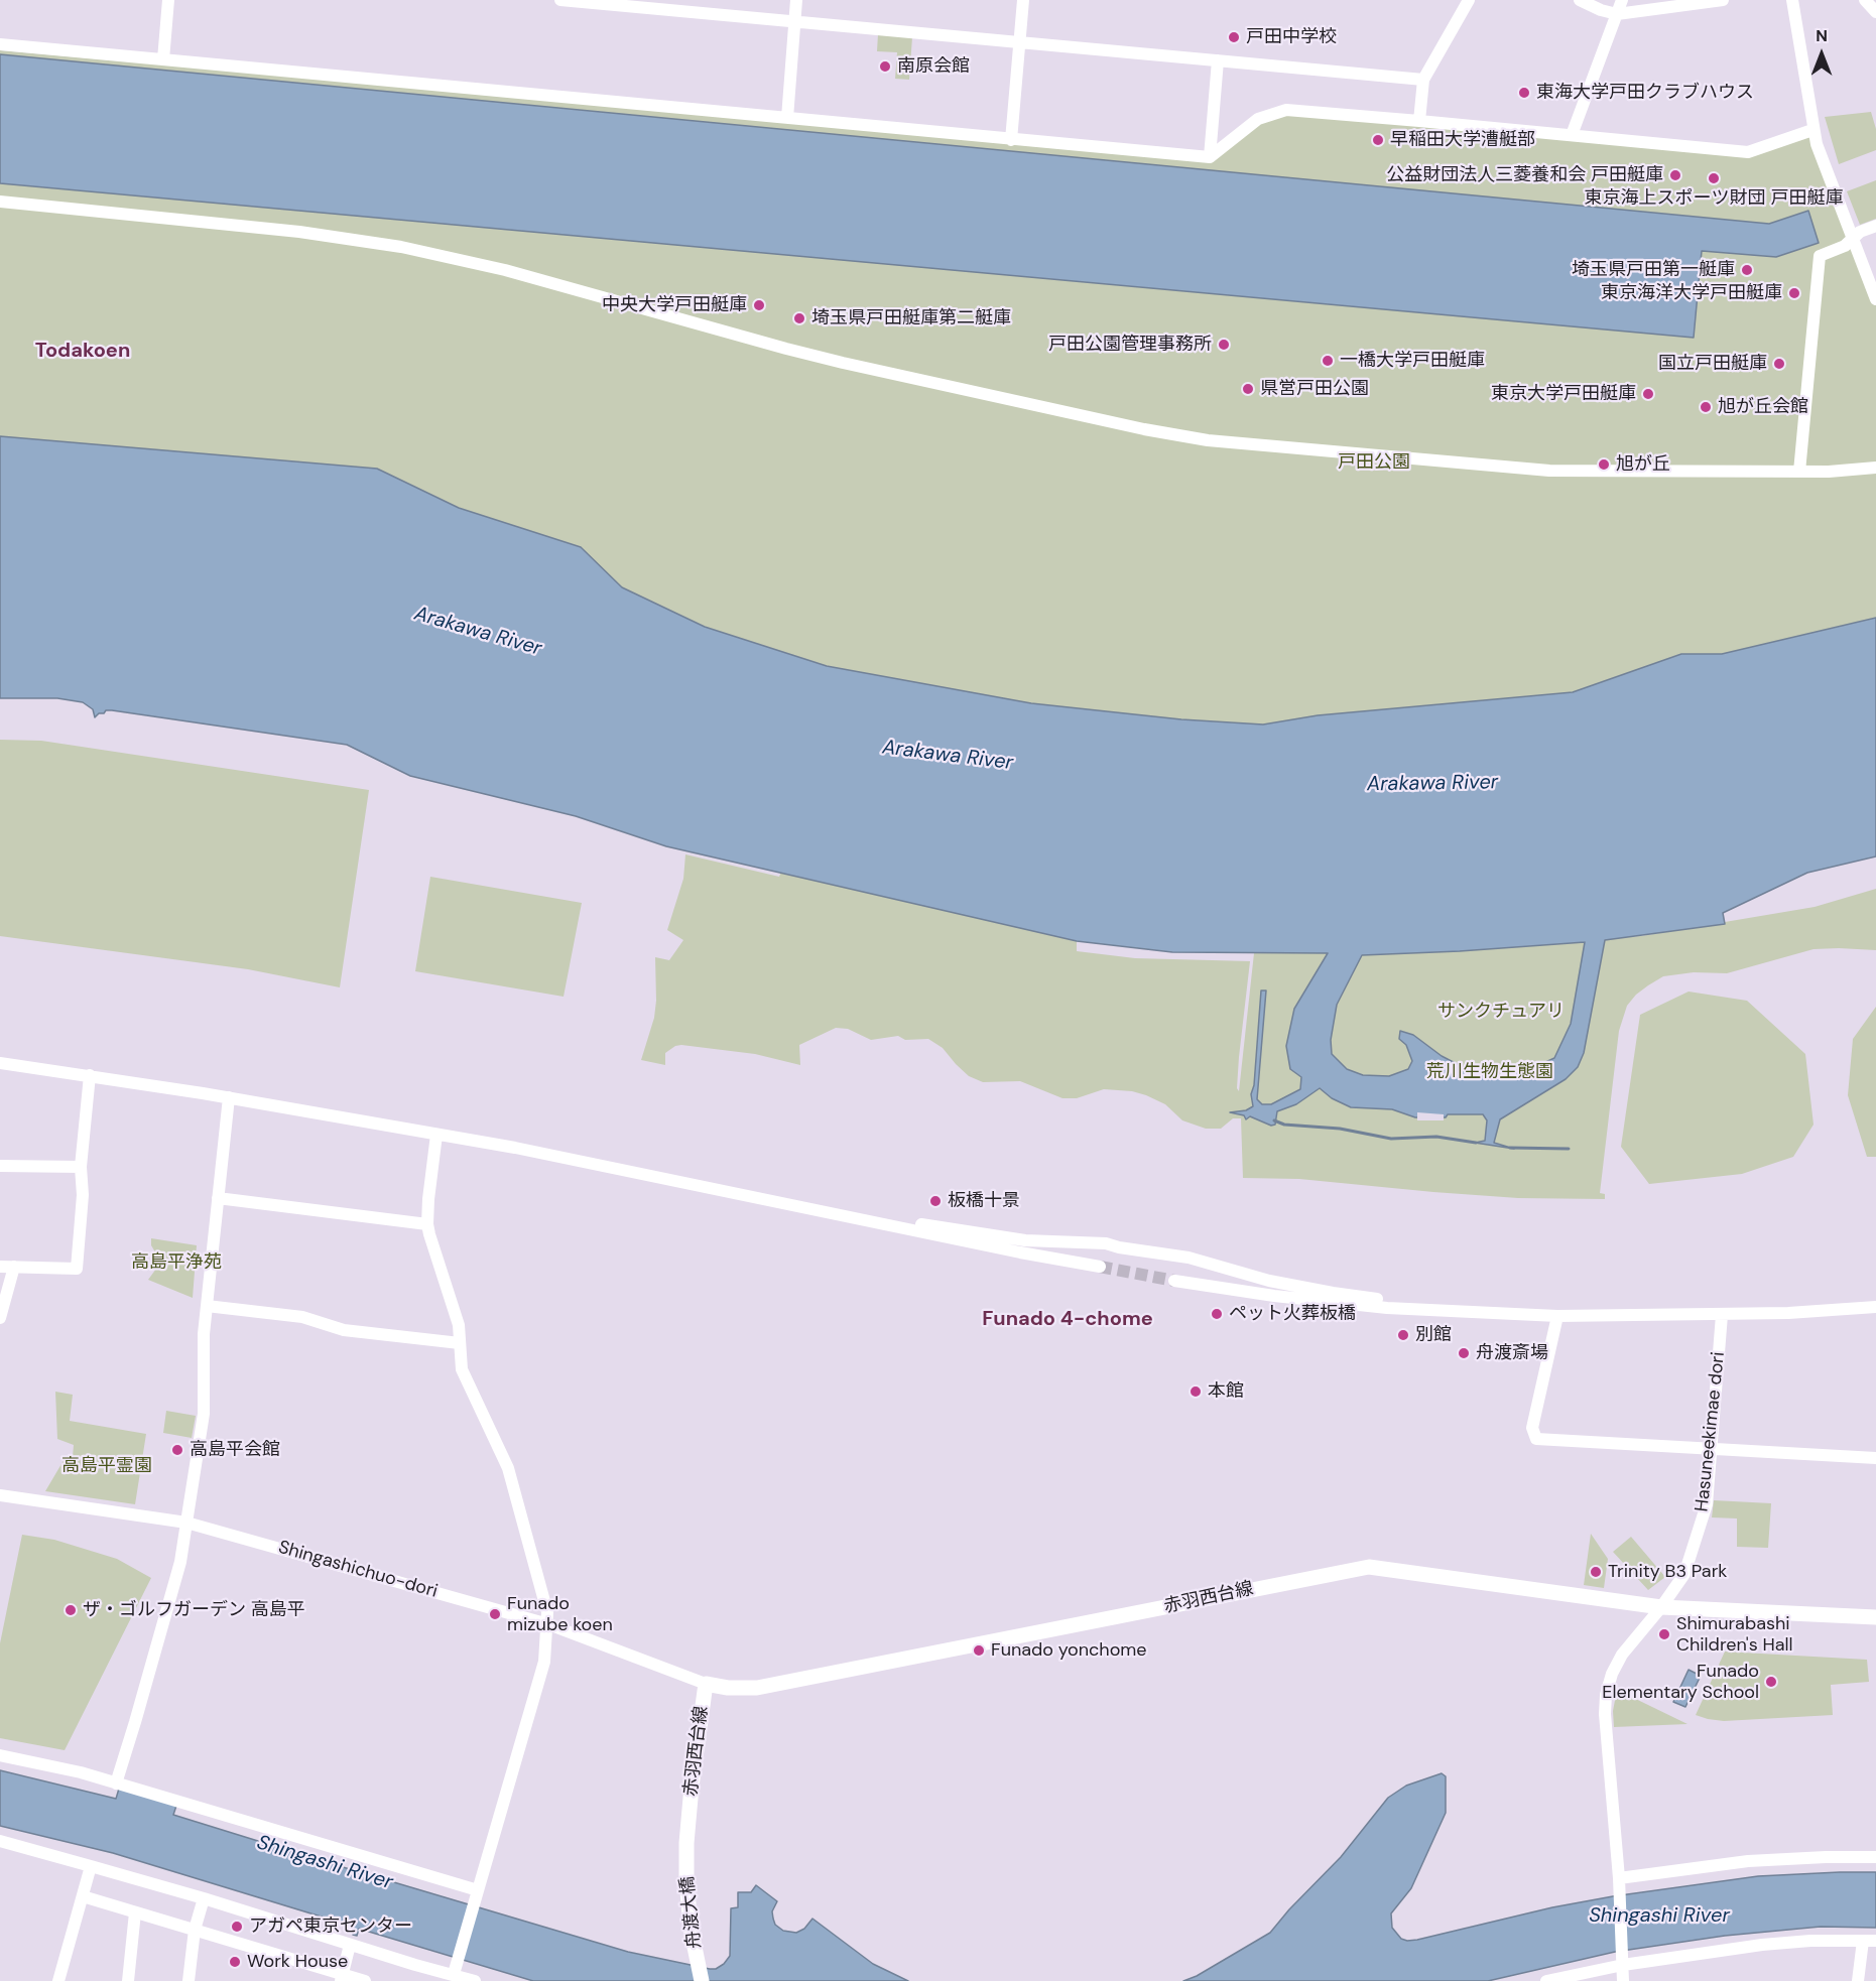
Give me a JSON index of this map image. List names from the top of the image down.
{
  "streets": {
    "main road": ["赤羽西台線", "舟渡大橋"],
    "street": ["Hasuneekimae dori", "Shingashichuo-dori"]
  },
  "crossings": [
    ["Hasuneekimae dori", "赤羽西台線"],
    ["Shingashichuo-dori", "赤羽西台線"],
    ["赤羽西台線", "舟渡大橋"]
  ],
  "districts": ["Todakoen", "Funado 4-chome"],
  "water": ["Arakawa River", "Shingashi River"],
  "parks": [
    "戸田公園",
    "サンクチュアリ",
    "荒川生物生態園",
    "高島平浄苑",
    "高島平霊園"
  ],
  "places": [
    "戸田中学校",
    "南原会館",
    "東海大学戸田クラブハウス",
    "早稲田大学漕艇部",
    "公益財団法人三菱養和会 戸田艇庫",
    "東京海上スポーツ財団 戸田艇庫",
    "埼玉県戸田第一艇庫",
    "東京海洋大学戸田艇庫",
    "中央大学戸田艇庫",
    "埼玉県戸田艇庫第二艇庫",
    "戸田公園管理事務所",
    "一橋大学戸田艇庫",
    "国立戸田艇庫",
    "県営戸田公園",
    "東京大学戸田艇庫",
    "旭が丘会館",
    "旭が丘",
    "板橋十景",
    "ペット火葬板橋",
    "別館",
    "舟渡斎場",
    "本館",
    "高島平会館",
    "Trinity B3 Park",
    "ザ・ゴルフガーデン 高島平",
    "Funado mizube koen",
    "Shimurabashi Children's Hall",
    "Funado yonchome",
    "Funado Elementary School",
    "アガペ東京センター",
    "Work House"
  ],
  "north": "top"
}
